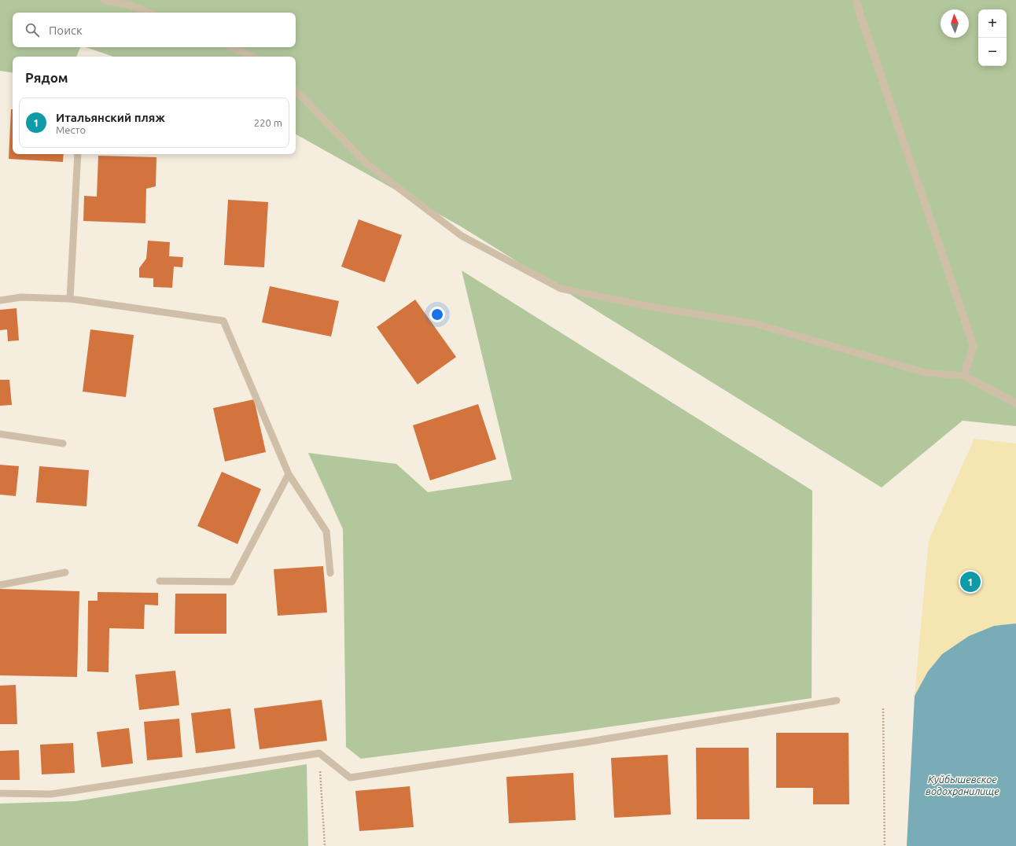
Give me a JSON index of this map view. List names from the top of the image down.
{
  "water": ["Куйбышевское водохранилище"],
  "north": "top",
  "page": {
    "map_buttons": ["+", "−"],
    "search": "Поиск",
    "heading": "Рядом",
    "list": [
      {
        "mark": "1",
        "name": "Итальянский пляж",
        "note": "Место",
        "value": "220 m"
      }
    ],
    "pins": "1"
  }
}
